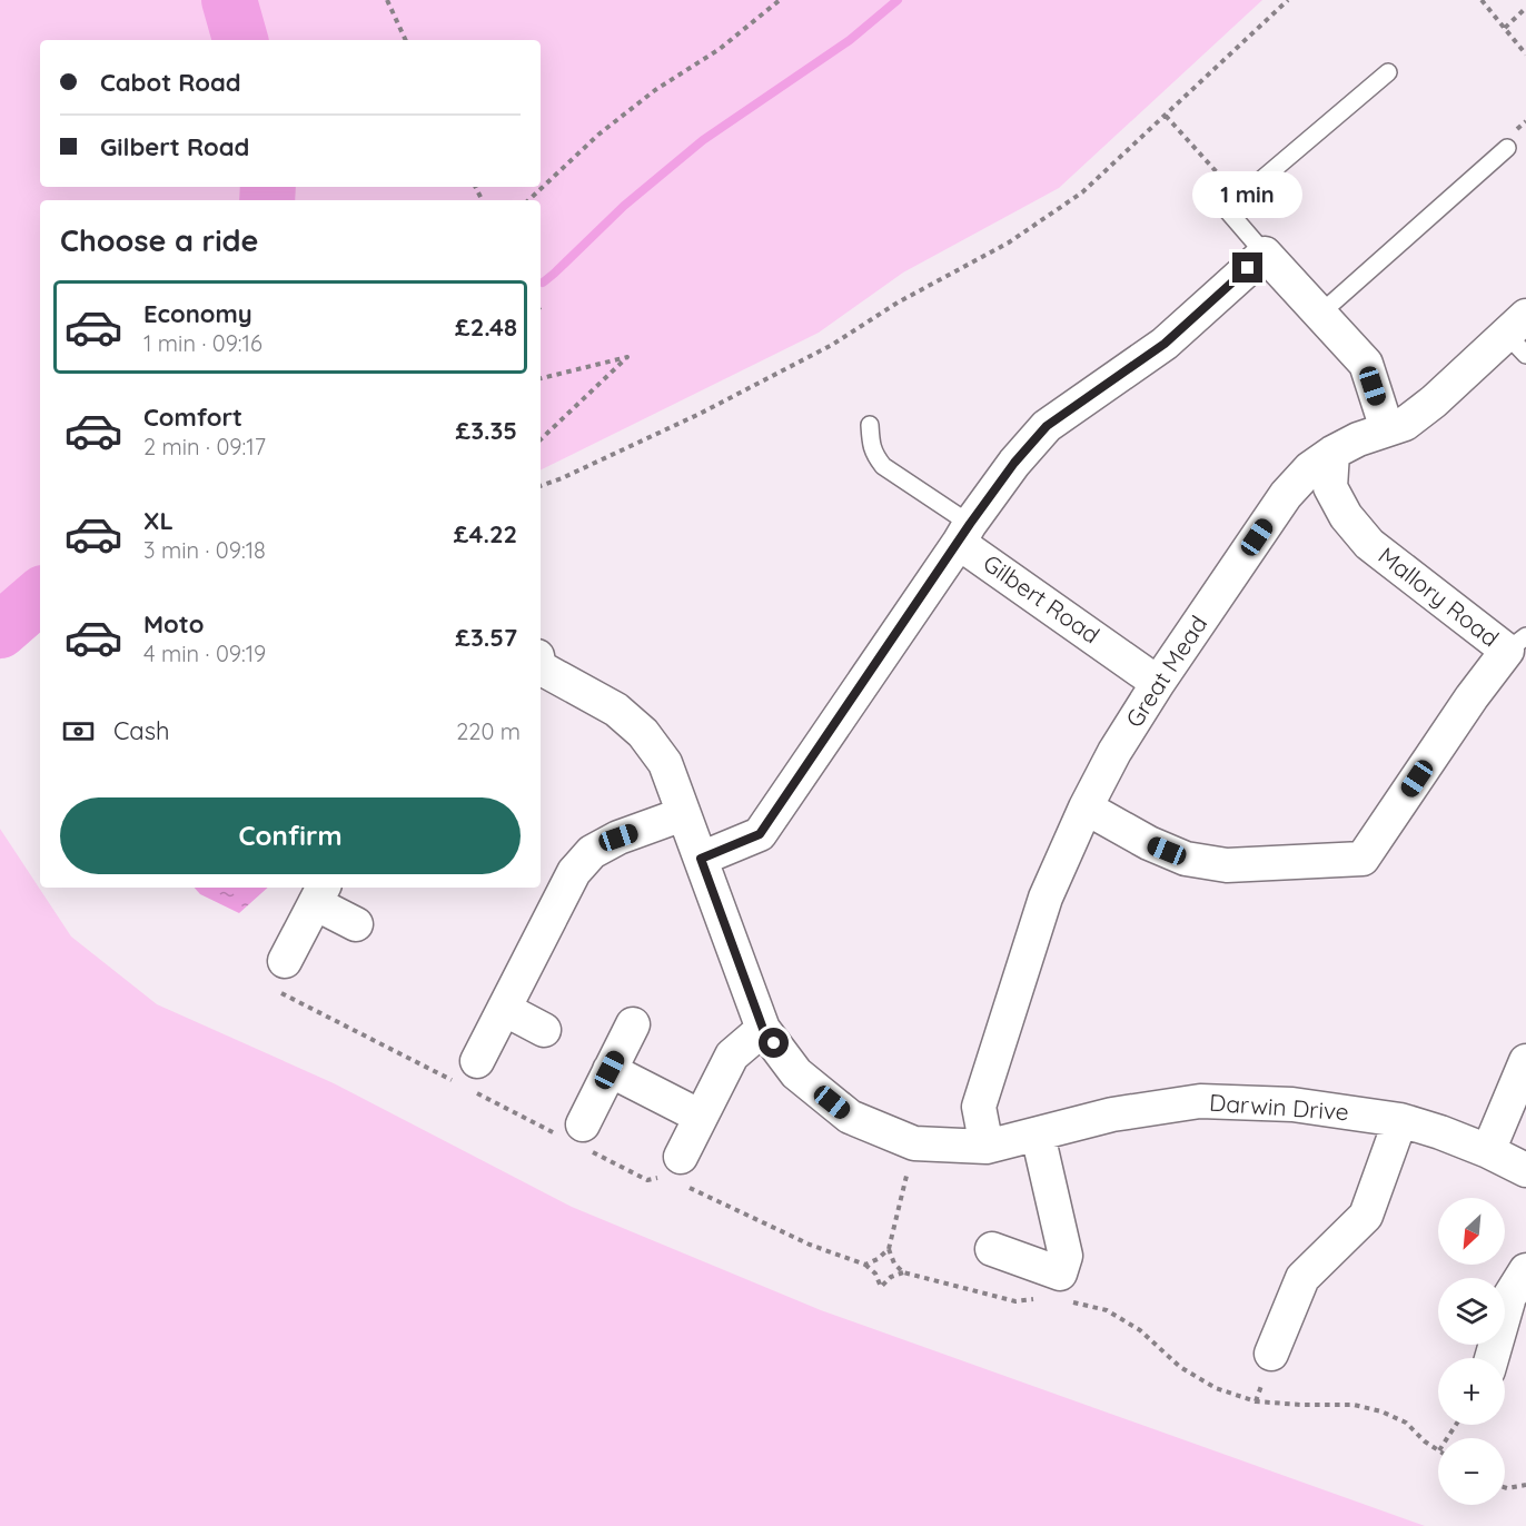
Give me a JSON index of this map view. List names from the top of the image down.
{
  "streets": {
    "street": [
      "Mallory Road",
      "Gilbert Road",
      "Great Mead",
      "Darwin Drive"
    ]
  },
  "crossings": [
    ["Mallory Road", "Great Mead"],
    ["Gilbert Road", "Great Mead"],
    ["Great Mead", "Darwin Drive"]
  ],
  "north": "bottom left",
  "page": {
    "banner": ["Cabot Road", "Gilbert Road"],
    "bubble": "1 min",
    "heading": "Choose a ride",
    "list": [
      {
        "name": "Economy",
        "note": "1 min · 09:16",
        "value": "£2.48"
      },
      {
        "name": "Comfort",
        "note": "2 min · 09:17",
        "value": "£3.35"
      },
      {
        "name": "XL",
        "note": "3 min · 09:18",
        "value": "£4.22"
      },
      {
        "name": "Moto",
        "note": "4 min · 09:19",
        "value": "£3.57"
      }
    ],
    "pay": ["Cash", "220 m"],
    "buttons": "Confirm",
    "map_buttons": ["+", "−"]
  }
}
